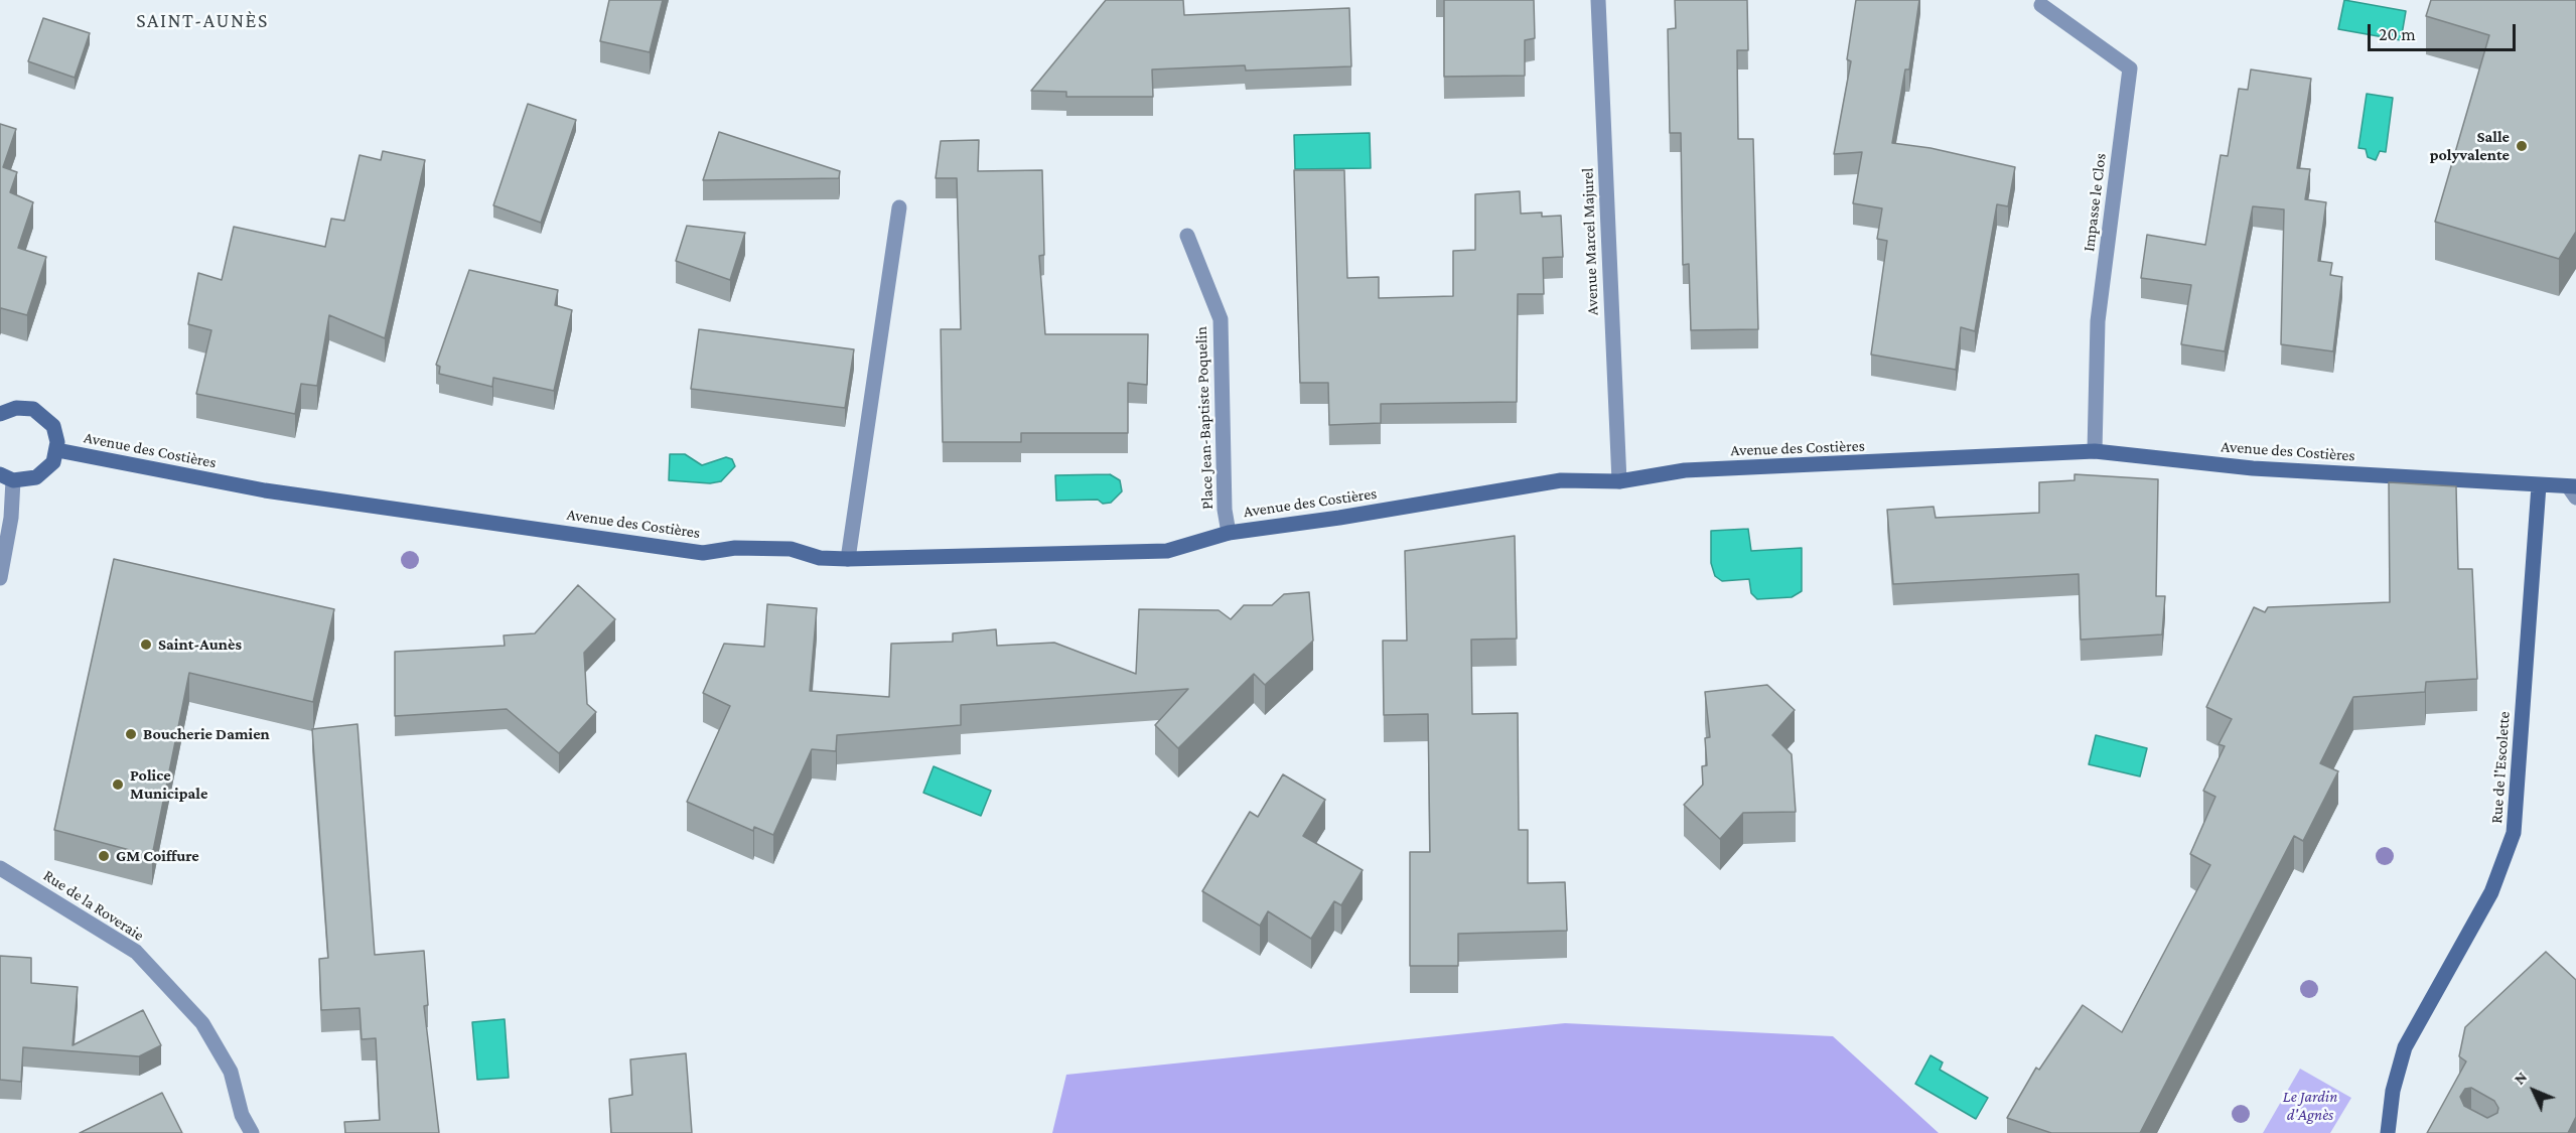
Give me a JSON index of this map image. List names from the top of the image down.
{
  "streets": {
    "street": [
      "Impasse le Clos",
      "Avenue Marcel Majurel",
      "Place Jean-Baptiste Poquelin",
      "Avenue des Costières",
      "Rue de l'Escolette",
      "Rue de la Roveraie"
    ]
  },
  "crossings": [
    ["Impasse le Clos", "Avenue des Costières"],
    ["Avenue Marcel Majurel", "Avenue des Costières"],
    ["Place Jean-Baptiste Poquelin", "Avenue des Costières"],
    ["Avenue des Costières", "Rue de l'Escolette"]
  ],
  "districts": ["SAINT-AUNÈS"],
  "parks": ["Le Jardin d'Agnès"],
  "places": [
    "Salle polyvalente",
    "Saint-Aunès",
    "Boucherie Damien",
    "Police Municipale",
    "GM Coiffure"
  ],
  "scale_bar": "20 m",
  "north": "top left"
}
